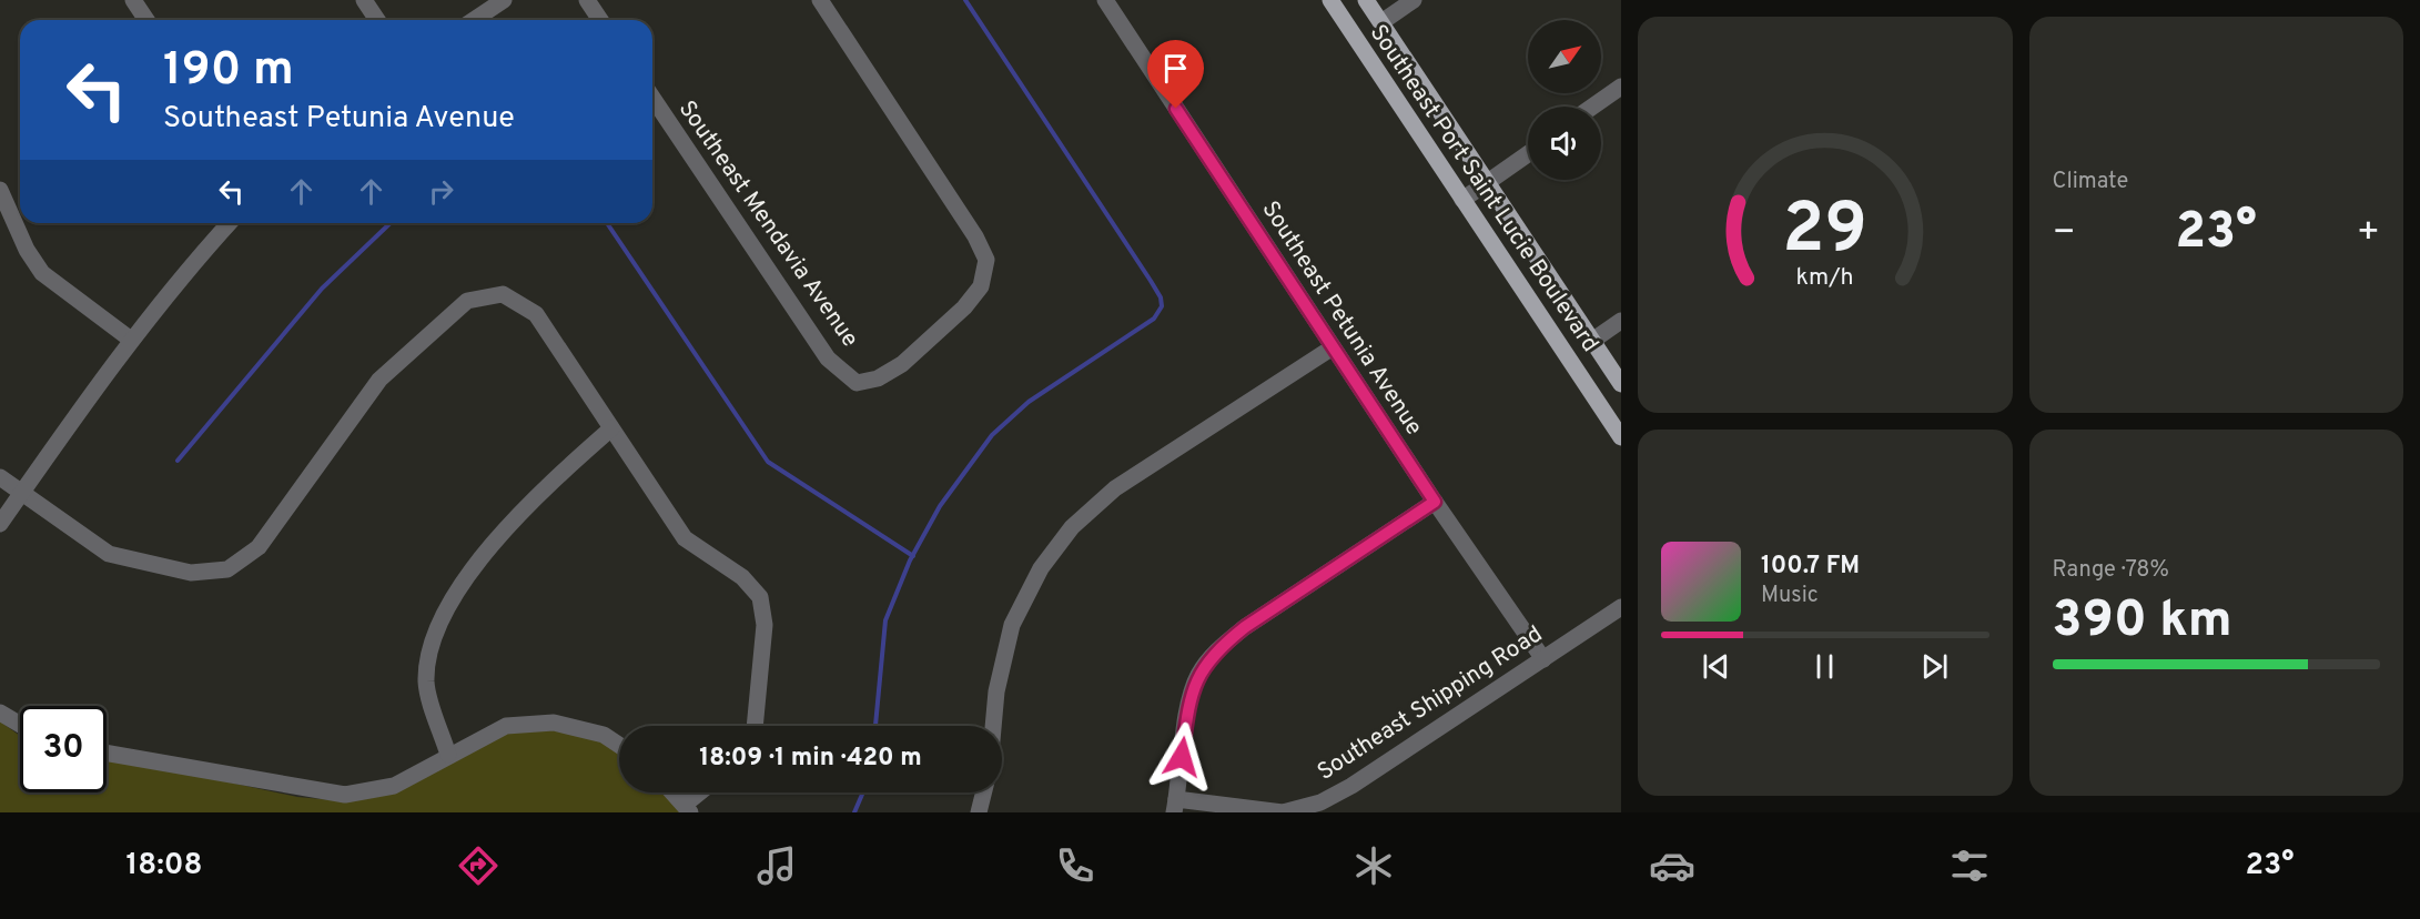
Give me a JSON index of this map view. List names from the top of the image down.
{
  "streets": {
    "main road": ["Southeast Port Saint Lucie Boulevard"],
    "street": ["Southeast Mendavia Avenue", "Southeast Petunia Avenue", "Southeast Shipping Road"]
  },
  "crossings": [
    ["Southeast Petunia Avenue", "Southeast Shipping Road"]
  ],
  "north": "top right",
  "page": {
    "tile": [
      "Climate",
      ["Range · 78%", "390 km"]
    ],
    "turn": ["190 m", "Southeast Petunia Avenue"],
    "heat": ["−", "23°", "+"],
    "song": ["100.7 FM", "Music"],
    "limit": "30",
    "trip": "18:09 · 1 min · 420 m",
    "tabs": ["18:08", "23°"],
    "gauge": ["29", "km/h"]
  }
}
